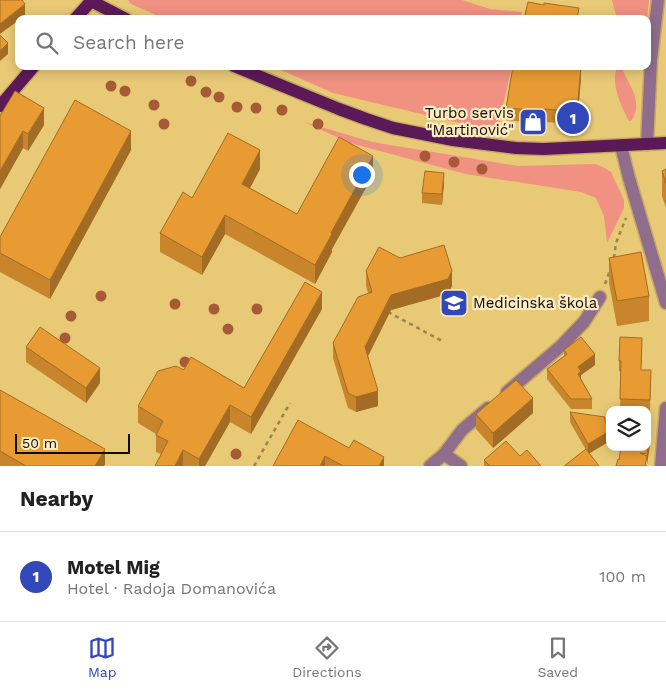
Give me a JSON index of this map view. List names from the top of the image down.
{
  "places": {
    "shop": ["Turbo servis \"Martinović\""],
    "school or university": ["Medicinska škola"]
  },
  "scale_bar": "50 m",
  "page": {
    "search": "Search here",
    "pins": "1",
    "scale": "50 m",
    "heading": "Nearby",
    "list": [
      {
        "mark": "1",
        "name": "Motel Mig",
        "note": "Hotel · Radoja Domanovića",
        "value": "100 m"
      }
    ],
    "nav": ["Map", "Directions", "Saved"]
  }
}
